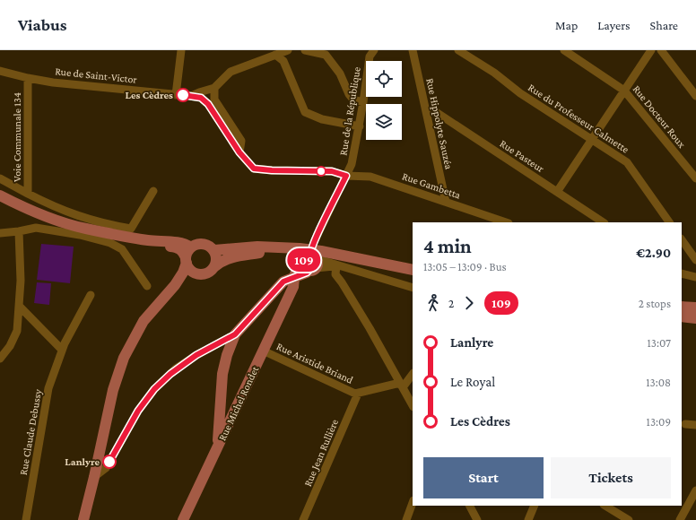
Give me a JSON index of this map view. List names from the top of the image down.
{
  "streets": {
    "main road": ["Rue Michel Rondet"],
    "street": [
      "Rue de Saint-Victor",
      "Rue de la République",
      "Rue Docteur Roux",
      "Rue du Professeur Calmette",
      "Rue Hippolyte Sauzéa",
      "Voie Communale 134",
      "Rue Pasteur",
      "Rue Gambetta",
      "Rue Aristide Briand",
      "Rue Claude Debussy",
      "Rue Jean Rullière"
    ]
  },
  "crossings": [
    ["Rue de Saint-Victor", "Voie Communale 134"],
    ["Rue de Saint-Victor", "Rue Gambetta"],
    ["Rue de la République", "Rue Gambetta"],
    ["Rue de la République", "Rue Michel Rondet"],
    ["Rue Hippolyte Sauzéa", "Rue Pasteur"],
    ["Rue Hippolyte Sauzéa", "Rue Gambetta"],
    ["Rue Aristide Briand", "Rue Michel Rondet"],
    ["Rue Aristide Briand", "Rue Jean Rullière"]
  ],
  "places": ["Les Cèdres", "Lanlyre"],
  "lines": ["bus line 109"],
  "page": {
    "header": "Viabus",
    "nav": ["Map", "Layers", "Share"],
    "on_map": "109",
    "heading": ["4 min", "13:05 – 13:09 · Bus", "€2.90"],
    "legs": ["2", "109", "2 stops"],
    "list": [
      {
        "name": "Lanlyre",
        "value": "13:07"
      },
      {
        "name": "Le Royal",
        "value": "13:08"
      },
      {
        "name": "Les Cèdres",
        "value": "13:09"
      }
    ],
    "buttons": ["Start", "Tickets"]
  }
}
